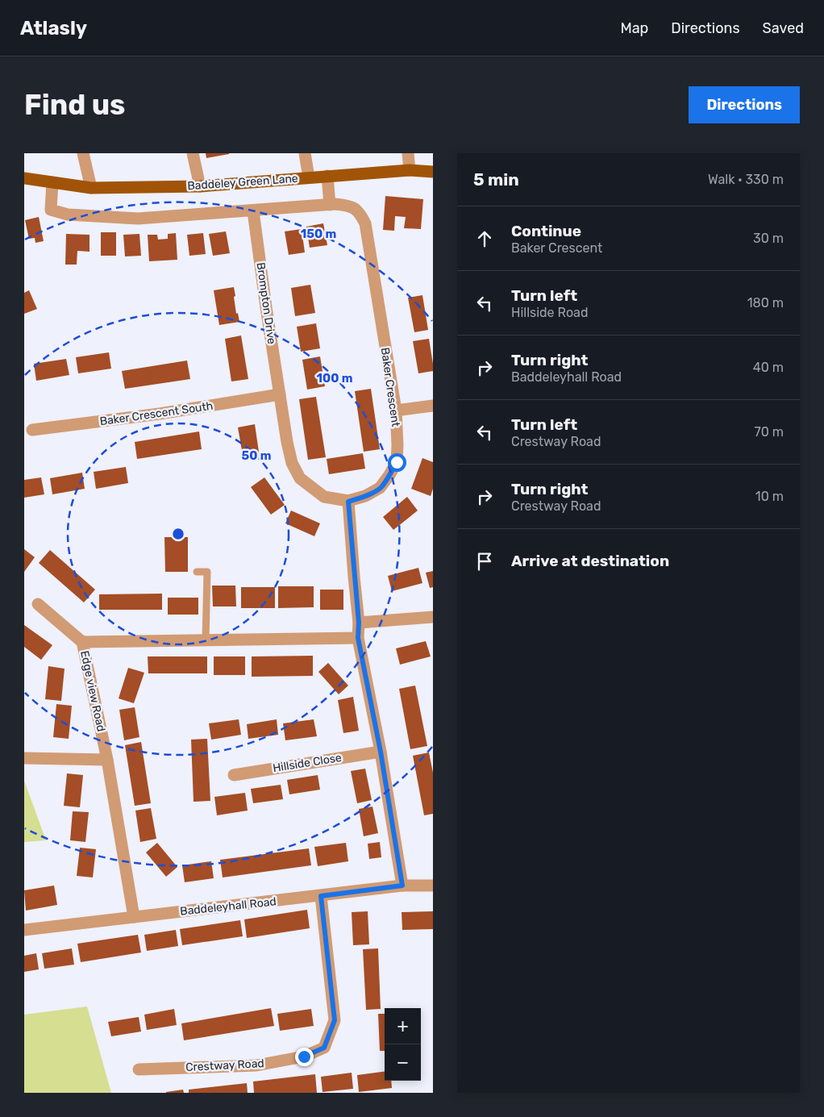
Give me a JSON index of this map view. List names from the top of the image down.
{
  "streets": {
    "main road": ["Baddeley Green Lane"],
    "street": [
      "Brompton Drive",
      "Baker Crescent",
      "Baker Crescent South",
      "Edge view Road",
      "Hillside Close",
      "Baddeleyhall Road",
      "Crestway Road"
    ]
  },
  "crossings": [
    ["Brompton Drive", "Baker Crescent South"],
    ["Edge view Road", "Baddeleyhall Road"],
    ["Baddeleyhall Road", "Crestway Road"]
  ],
  "page": {
    "header": "Atlasly",
    "nav": ["Map", "Directions", "Saved"],
    "buttons": "Directions",
    "title": "Find us",
    "heading": ["5 min", "Walk · 330 m"],
    "list": [
      ["Continue", "Baker Crescent", "30 m"],
      ["Turn left", "Hillside Road", "180 m"],
      ["Turn right", "Baddeleyhall Road", "40 m"],
      ["Turn left", "Crestway Road", "70 m"],
      ["Turn right", "Crestway Road", "10 m"],
      "Arrive at destination"
    ],
    "map_buttons": ["+", "−"]
  },
  "rings": ["150 m", "100 m", "50 m"]
}
